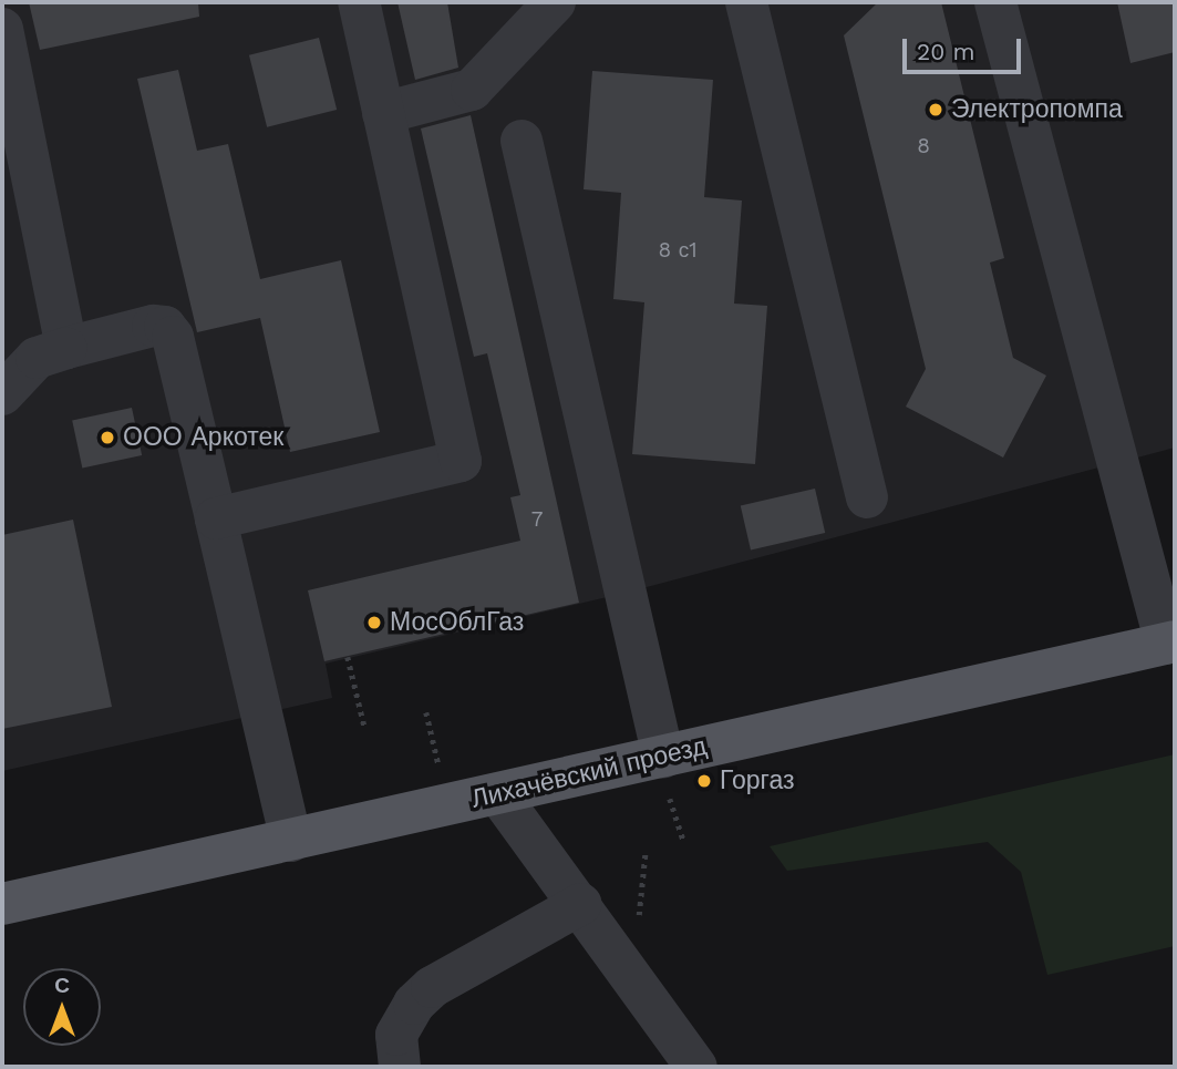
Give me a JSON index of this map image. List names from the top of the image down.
{
  "streets": {
    "main road": ["Лихачёвский проезд"]
  },
  "places": [
    "Электропомпа",
    "ООО Аркотек",
    "МосОблГаз",
    "Горгаз"
  ],
  "house_numbers": ["8", "8 с1", "7"],
  "scale_bar": "20 m",
  "north": "top"
}
